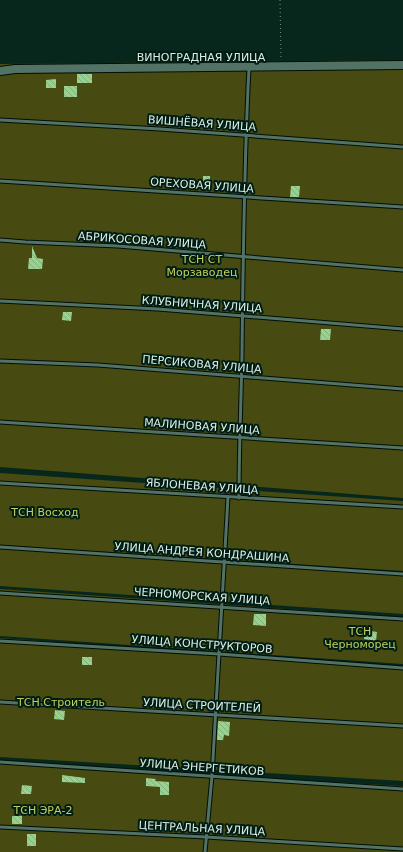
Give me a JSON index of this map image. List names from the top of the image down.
{
  "streets": {
    "street": ["ВИНОГРАДНАЯ УЛИЦА"],
    "lane": [
      "ВИШНЁВАЯ УЛИЦА",
      "ОРЕХОВАЯ УЛИЦА",
      "АБРИКОСОВАЯ УЛИЦА",
      "КЛУБНИЧНАЯ УЛИЦА",
      "ПЕРСИКОВАЯ УЛИЦА",
      "МАЛИНОВАЯ УЛИЦА",
      "ЯБЛОНЕВАЯ УЛИЦА",
      "УЛИЦА АНДРЕЯ КОНДРАШИНА",
      "ЧЕРНОМОРСКАЯ УЛИЦА",
      "УЛИЦА КОНСТРУКТОРОВ",
      "УЛИЦА СТРОИТЕЛЕЙ",
      "УЛИЦА ЭНЕРГЕТИКОВ",
      "ЦЕНТРАЛЬНАЯ УЛИЦА"
    ]
  },
  "parks": [
    "ТСН СТ Морзаводец",
    "ТСН Восход",
    "ТСН Черноморец",
    "ТСН Строитель",
    "ТСН ЭРА-2"
  ]
}
